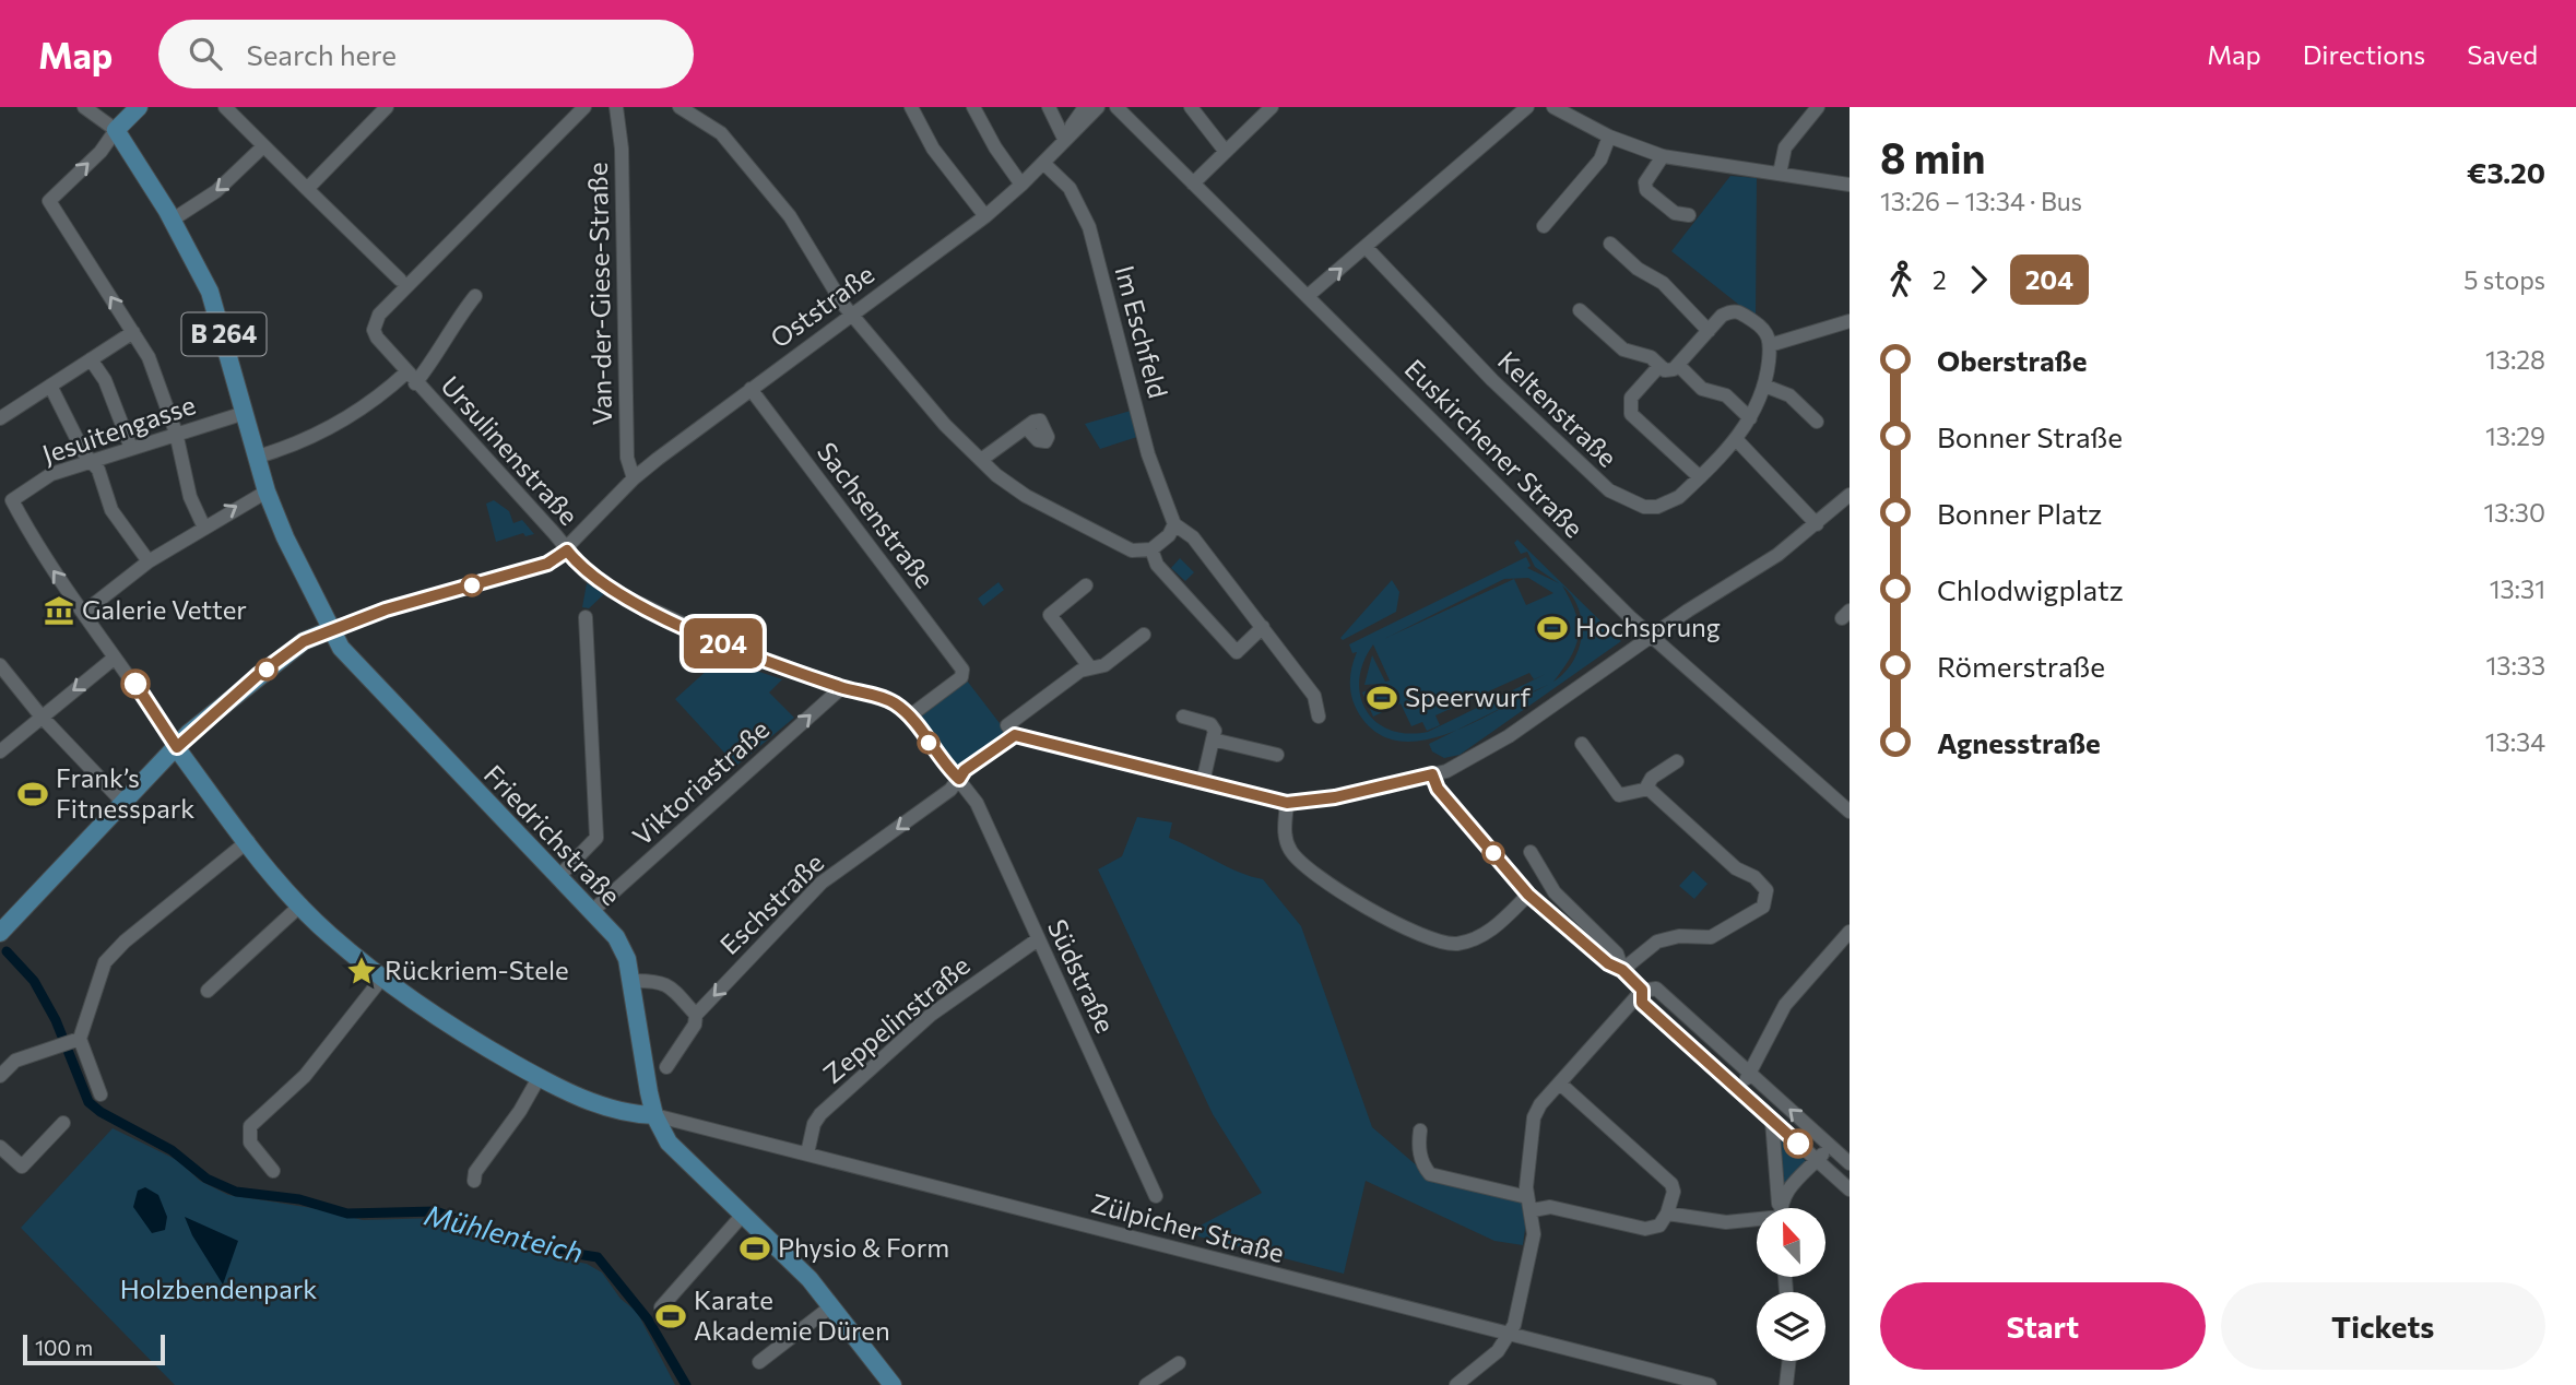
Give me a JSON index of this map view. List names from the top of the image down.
{
  "streets": {
    "main road": ["B 264", "Friedrichstraße"],
    "street": [
      "Van-der-Giese-Straße",
      "Oststraße",
      "Im Eschfeld",
      "Keltenstraße",
      "Jesuitengasse",
      "Euskirchener Straße",
      "Ursulinenstraße",
      "Sachsenstraße",
      "Viktoriastraße",
      "Eschstraße",
      "Südstraße",
      "Zeppelinstraße",
      "Zülpicher Straße"
    ]
  },
  "crossings": [
    ["Van-der-Giese-Straße", "Oststraße"],
    ["Oststraße", "Im Eschfeld"],
    ["Oststraße", "B 264"],
    ["Oststraße", "Ursulinenstraße"],
    ["Oststraße", "Sachsenstraße"],
    ["Oststraße", "Friedrichstraße"],
    ["B 264", "Jesuitengasse"],
    ["B 264", "Friedrichstraße"],
    ["Ursulinenstraße", "Sachsenstraße"],
    ["Ursulinenstraße", "Viktoriastraße"],
    ["Ursulinenstraße", "Südstraße"],
    ["Sachsenstraße", "Südstraße"],
    ["Viktoriastraße", "Friedrichstraße"],
    ["Friedrichstraße", "Zülpicher Straße"],
    ["Eschstraße", "Südstraße"],
    ["Südstraße", "Zeppelinstraße"],
    ["Zeppelinstraße", "Zülpicher Straße"]
  ],
  "one_way": ["Viktoriastraße", "Eschstraße"],
  "water": ["Mühlenteich"],
  "parks": ["Holzbendenpark"],
  "places": {
    "museum": ["Galerie Vetter"],
    "sports": [
      "Hochsprung",
      "Speerwurf",
      "Frank’s Fitnesspark",
      "Physio & Form",
      "Karate Akademie Düren"
    ],
    "place": ["Rückriem-Stele"]
  },
  "lines": ["bus line 204"],
  "scale_bar": "100 m",
  "north": "top",
  "page": {
    "header": "Map",
    "search": "Search here",
    "nav": ["Map", "Directions", "Saved"],
    "on_map": "204",
    "heading": ["8 min", "13:26 – 13:34 · Bus", "€3.20"],
    "legs": ["2", "204", "5 stops"],
    "list": [
      {
        "name": "Oberstraße",
        "value": "13:28"
      },
      {
        "name": "Bonner Straße",
        "value": "13:29"
      },
      {
        "name": "Bonner Platz",
        "value": "13:30"
      },
      {
        "name": "Chlodwigplatz",
        "value": "13:31"
      },
      {
        "name": "Römerstraße",
        "value": "13:33"
      },
      {
        "name": "Agnesstraße",
        "value": "13:34"
      }
    ],
    "buttons": ["Start", "Tickets"],
    "scale": "100 m"
  }
}
